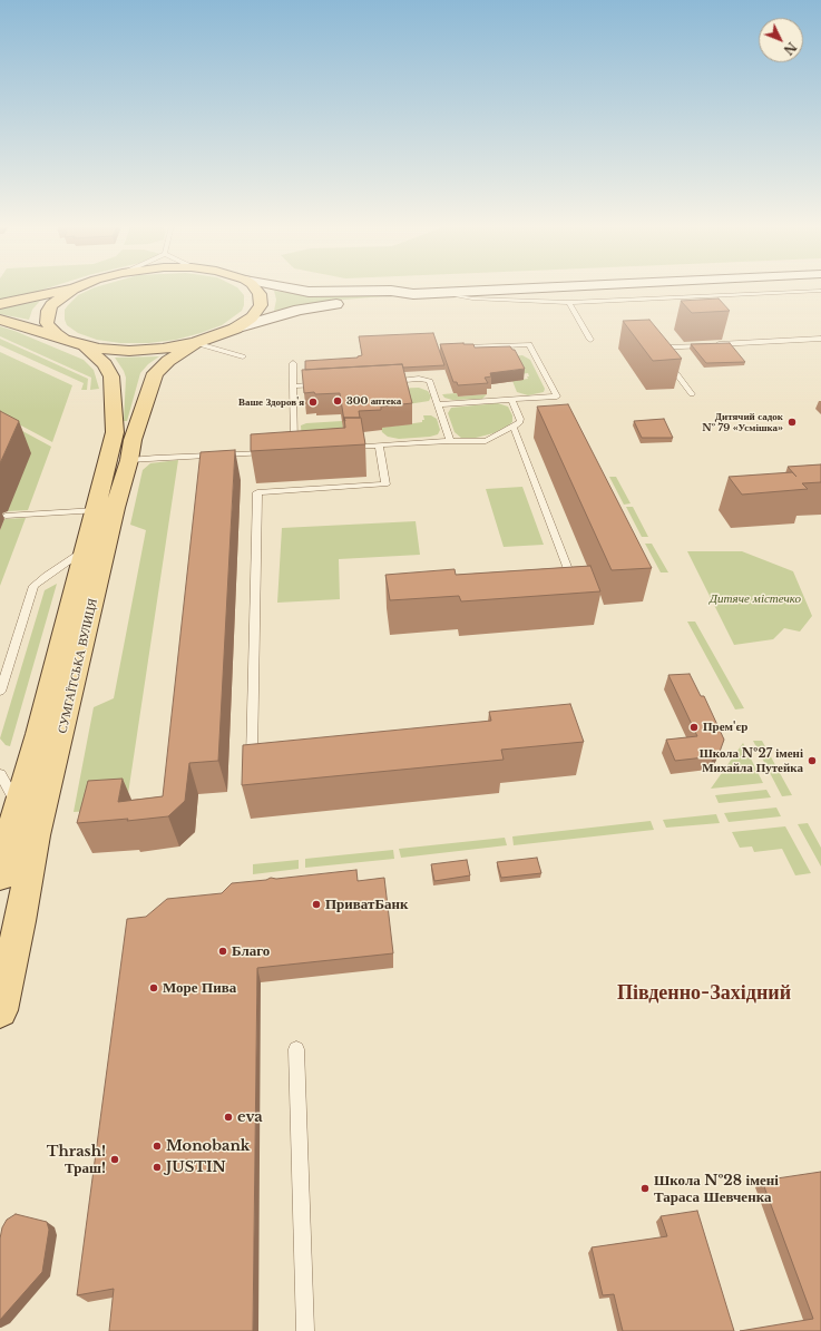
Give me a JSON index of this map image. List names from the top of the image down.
{
  "streets": {
    "main road": ["СУМГАЇТСЬКА ВУЛИЦЯ"]
  },
  "districts": ["Південно-Західний"],
  "parks": ["Дитяче містечко"],
  "places": [
    "300 аптека",
    "Ваше Здоров'я",
    "Дитячий садок № 79 «Усмішка»",
    "Прем'єр",
    "Школа №27 імені Михайла Путейка",
    "ПриватБанк",
    "Благо",
    "Море Пива",
    "eva",
    "Monobank",
    "Thrash! Траш!",
    "JUSTIN",
    "Школа №28 імені Тараса Шевченка"
  ],
  "north": "bottom right"
}
